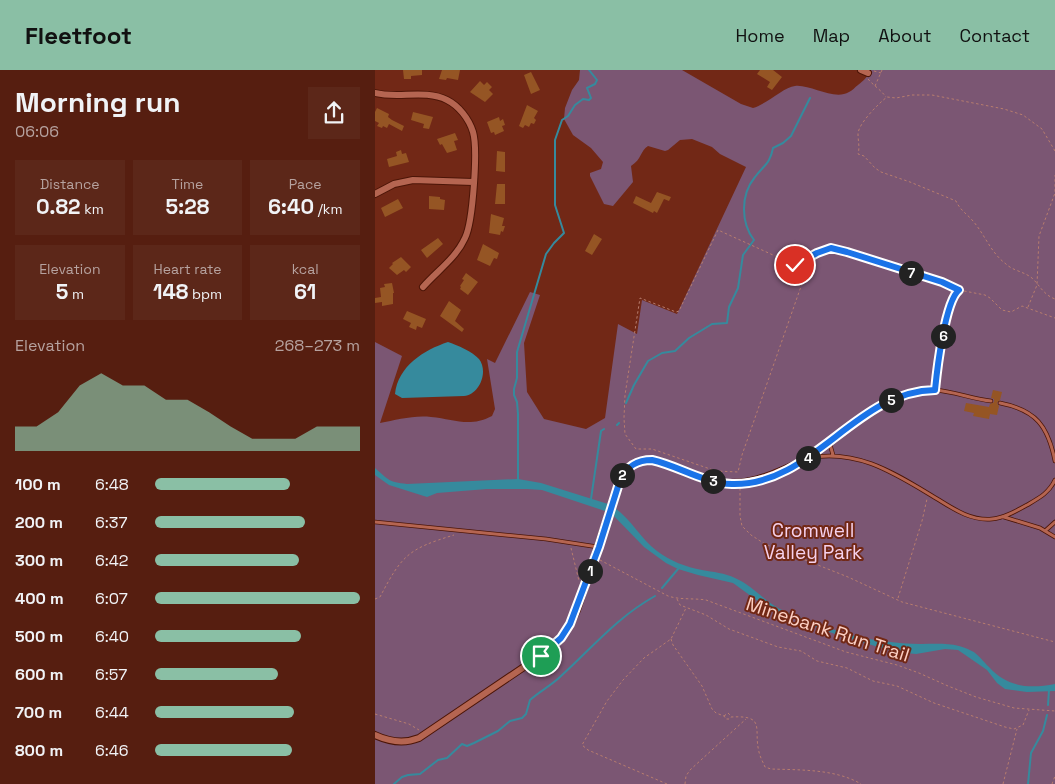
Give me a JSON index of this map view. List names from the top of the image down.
{
  "streets": {
    "path": ["Minebank Run Trail"]
  },
  "parks": ["Cromwell Valley Park"],
  "page": {
    "header": "Fleetfoot",
    "nav": [
      "Home",
      "Map",
      "About",
      "Contact"
    ],
    "heading": ["Morning run", "06:06"],
    "stats": [
      ["Distance", "0.82 km"],
      ["Time", "5:28"],
      ["Pace", "6:40 /km"],
      ["Elevation", "5 m"],
      ["Heart rate", "148 bpm"],
      ["kcal", "61"]
    ],
    "pins": [
      "7",
      "6",
      "5",
      "4",
      "2",
      "3",
      "1"
    ],
    "chart": ["Elevation", "268–273 m"],
    "list": [
      {
        "name": "100 m",
        "note": "6:48"
      },
      {
        "name": "200 m",
        "note": "6:37"
      },
      {
        "name": "300 m",
        "note": "6:42"
      },
      {
        "name": "400 m",
        "note": "6:07"
      },
      {
        "name": "500 m",
        "note": "6:40"
      },
      {
        "name": "600 m",
        "note": "6:57"
      },
      {
        "name": "700 m",
        "note": "6:44"
      },
      {
        "name": "800 m",
        "note": "6:46"
      }
    ]
  }
}
